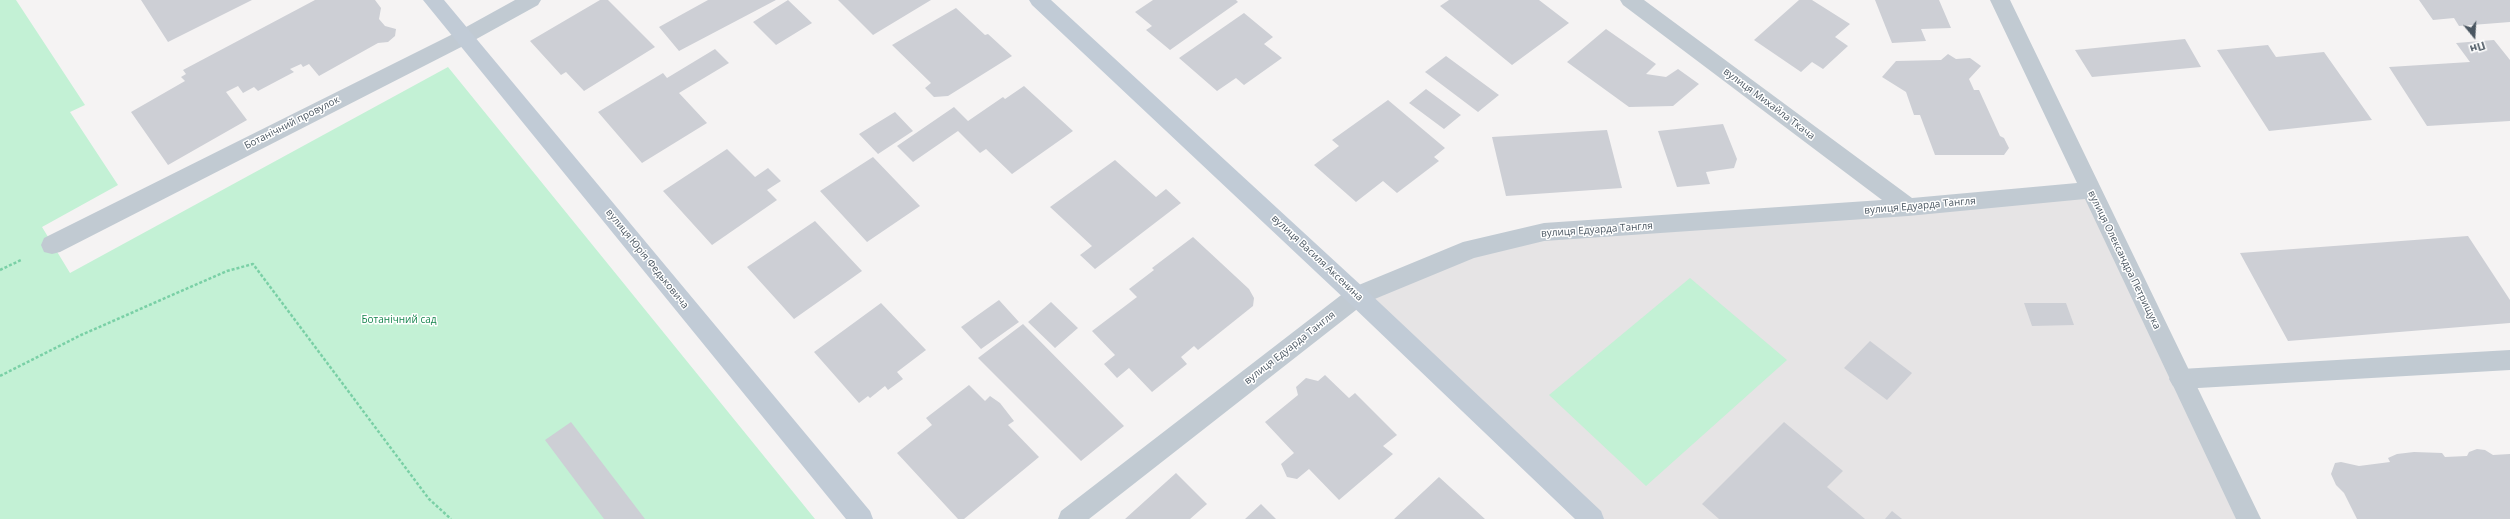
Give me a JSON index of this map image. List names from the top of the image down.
{
  "streets": {
    "street": [
      "вулиця Михайла Ткача",
      "Ботанічний провулок",
      "вулиця Едуарда Тангля",
      "вулиця Василя Аксенина",
      "вулиця Юрія Федьковича",
      "вулиця Олександра Петрищука"
    ]
  },
  "crossings": [
    ["вулиця Михайла Ткача", "вулиця Едуарда Тангля"],
    ["Ботанічний провулок", "вулиця Юрія Федьковича"],
    ["вулиця Едуарда Тангля", "вулиця Василя Аксенина"],
    ["вулиця Едуарда Тангля", "вулиця Олександра Петрищука"]
  ],
  "parks": ["Ботанічний сад"],
  "north": "bottom"
}
